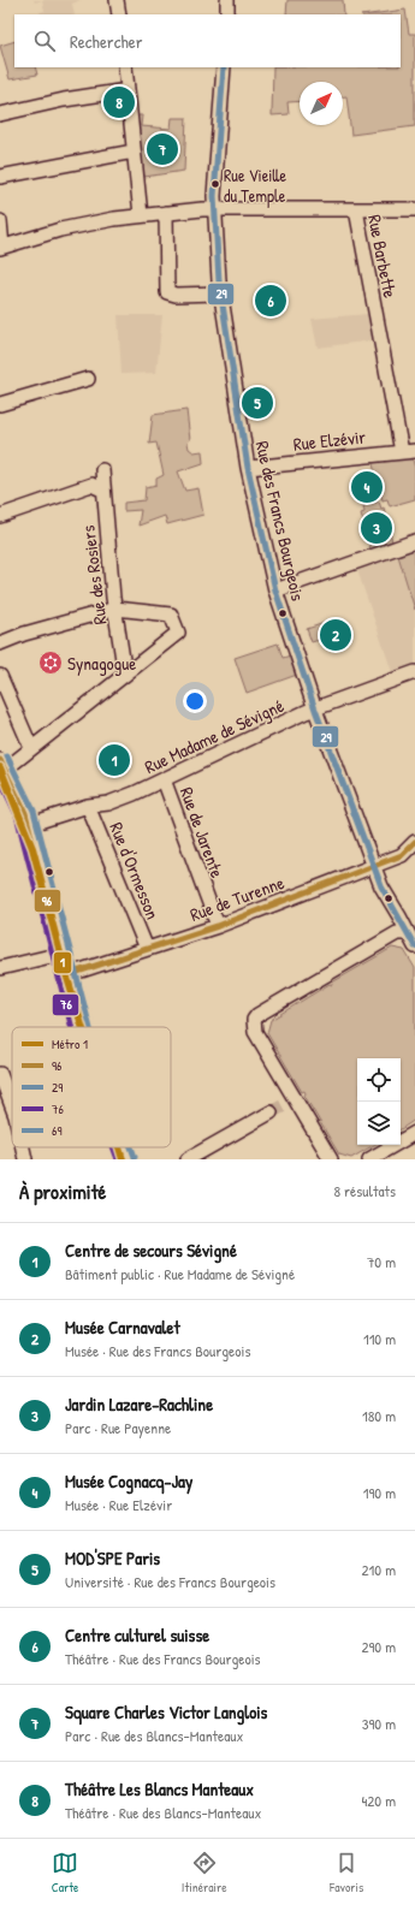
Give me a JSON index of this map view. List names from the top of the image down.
{
  "streets": {
    "street": [
      "Rue Barbette",
      "Rue Elzévir",
      "Rue des Francs Bourgeois",
      "Rue des Rosiers",
      "Rue Madame de Sévigné",
      "Rue de Jarente",
      "Rue d'Ormesson",
      "Rue de Turenne"
    ]
  },
  "crossings": [
    ["Rue Barbette", "Rue Elzévir"],
    ["Rue Elzévir", "Rue des Francs Bourgeois"],
    ["Rue des Francs Bourgeois", "Rue Madame de Sévigné"],
    ["Rue des Francs Bourgeois", "Rue de Turenne"],
    ["Rue Madame de Sévigné", "Rue de Jarente"],
    ["Rue Madame de Sévigné", "Rue d'Ormesson"],
    ["Rue de Jarente", "Rue de Turenne"],
    ["Rue d'Ormesson", "Rue de Turenne"]
  ],
  "places": {
    "other": ["Rue Vieille du Temple"],
    "synagogue": ["Synagogue"]
  },
  "lines": [
    "transit line 29",
    "transit line 69",
    "transit line 96",
    "metro line 1",
    "transit line 76"
  ],
  "legend": [
    "Métro 1",
    "96",
    "29",
    "76",
    "69"
  ],
  "north": "top right",
  "page": {
    "search": "Rechercher",
    "pins": [
      "8",
      "7",
      "6",
      "5",
      "4",
      "3",
      "2",
      "1"
    ],
    "heading": ["À proximité", "8 résultats"],
    "list": [
      {
        "mark": "1",
        "name": "Centre de secours Sévigné",
        "note": "Bâtiment public · Rue Madame de Sévigné",
        "value": "70 m"
      },
      {
        "mark": "2",
        "name": "Musée Carnavalet",
        "note": "Musée · Rue des Francs Bourgeois",
        "value": "110 m"
      },
      {
        "mark": "3",
        "name": "Jardin Lazare-Rachline",
        "note": "Parc · Rue Payenne",
        "value": "180 m"
      },
      {
        "mark": "4",
        "name": "Musée Cognacq-Jay",
        "note": "Musée · Rue Elzévir",
        "value": "190 m"
      },
      {
        "mark": "5",
        "name": "MOD'SPE Paris",
        "note": "Université · Rue des Francs Bourgeois",
        "value": "210 m"
      },
      {
        "mark": "6",
        "name": "Centre culturel suisse",
        "note": "Théâtre · Rue des Francs Bourgeois",
        "value": "290 m"
      },
      {
        "mark": "7",
        "name": "Square Charles Victor Langlois",
        "note": "Parc · Rue des Blancs-Manteaux",
        "value": "390 m"
      },
      {
        "mark": "8",
        "name": "Théâtre Les Blancs Manteaux",
        "note": "Théâtre · Rue des Blancs-Manteaux",
        "value": "420 m"
      }
    ],
    "nav": ["Carte", "Itinéraire", "Favoris"]
  }
}
